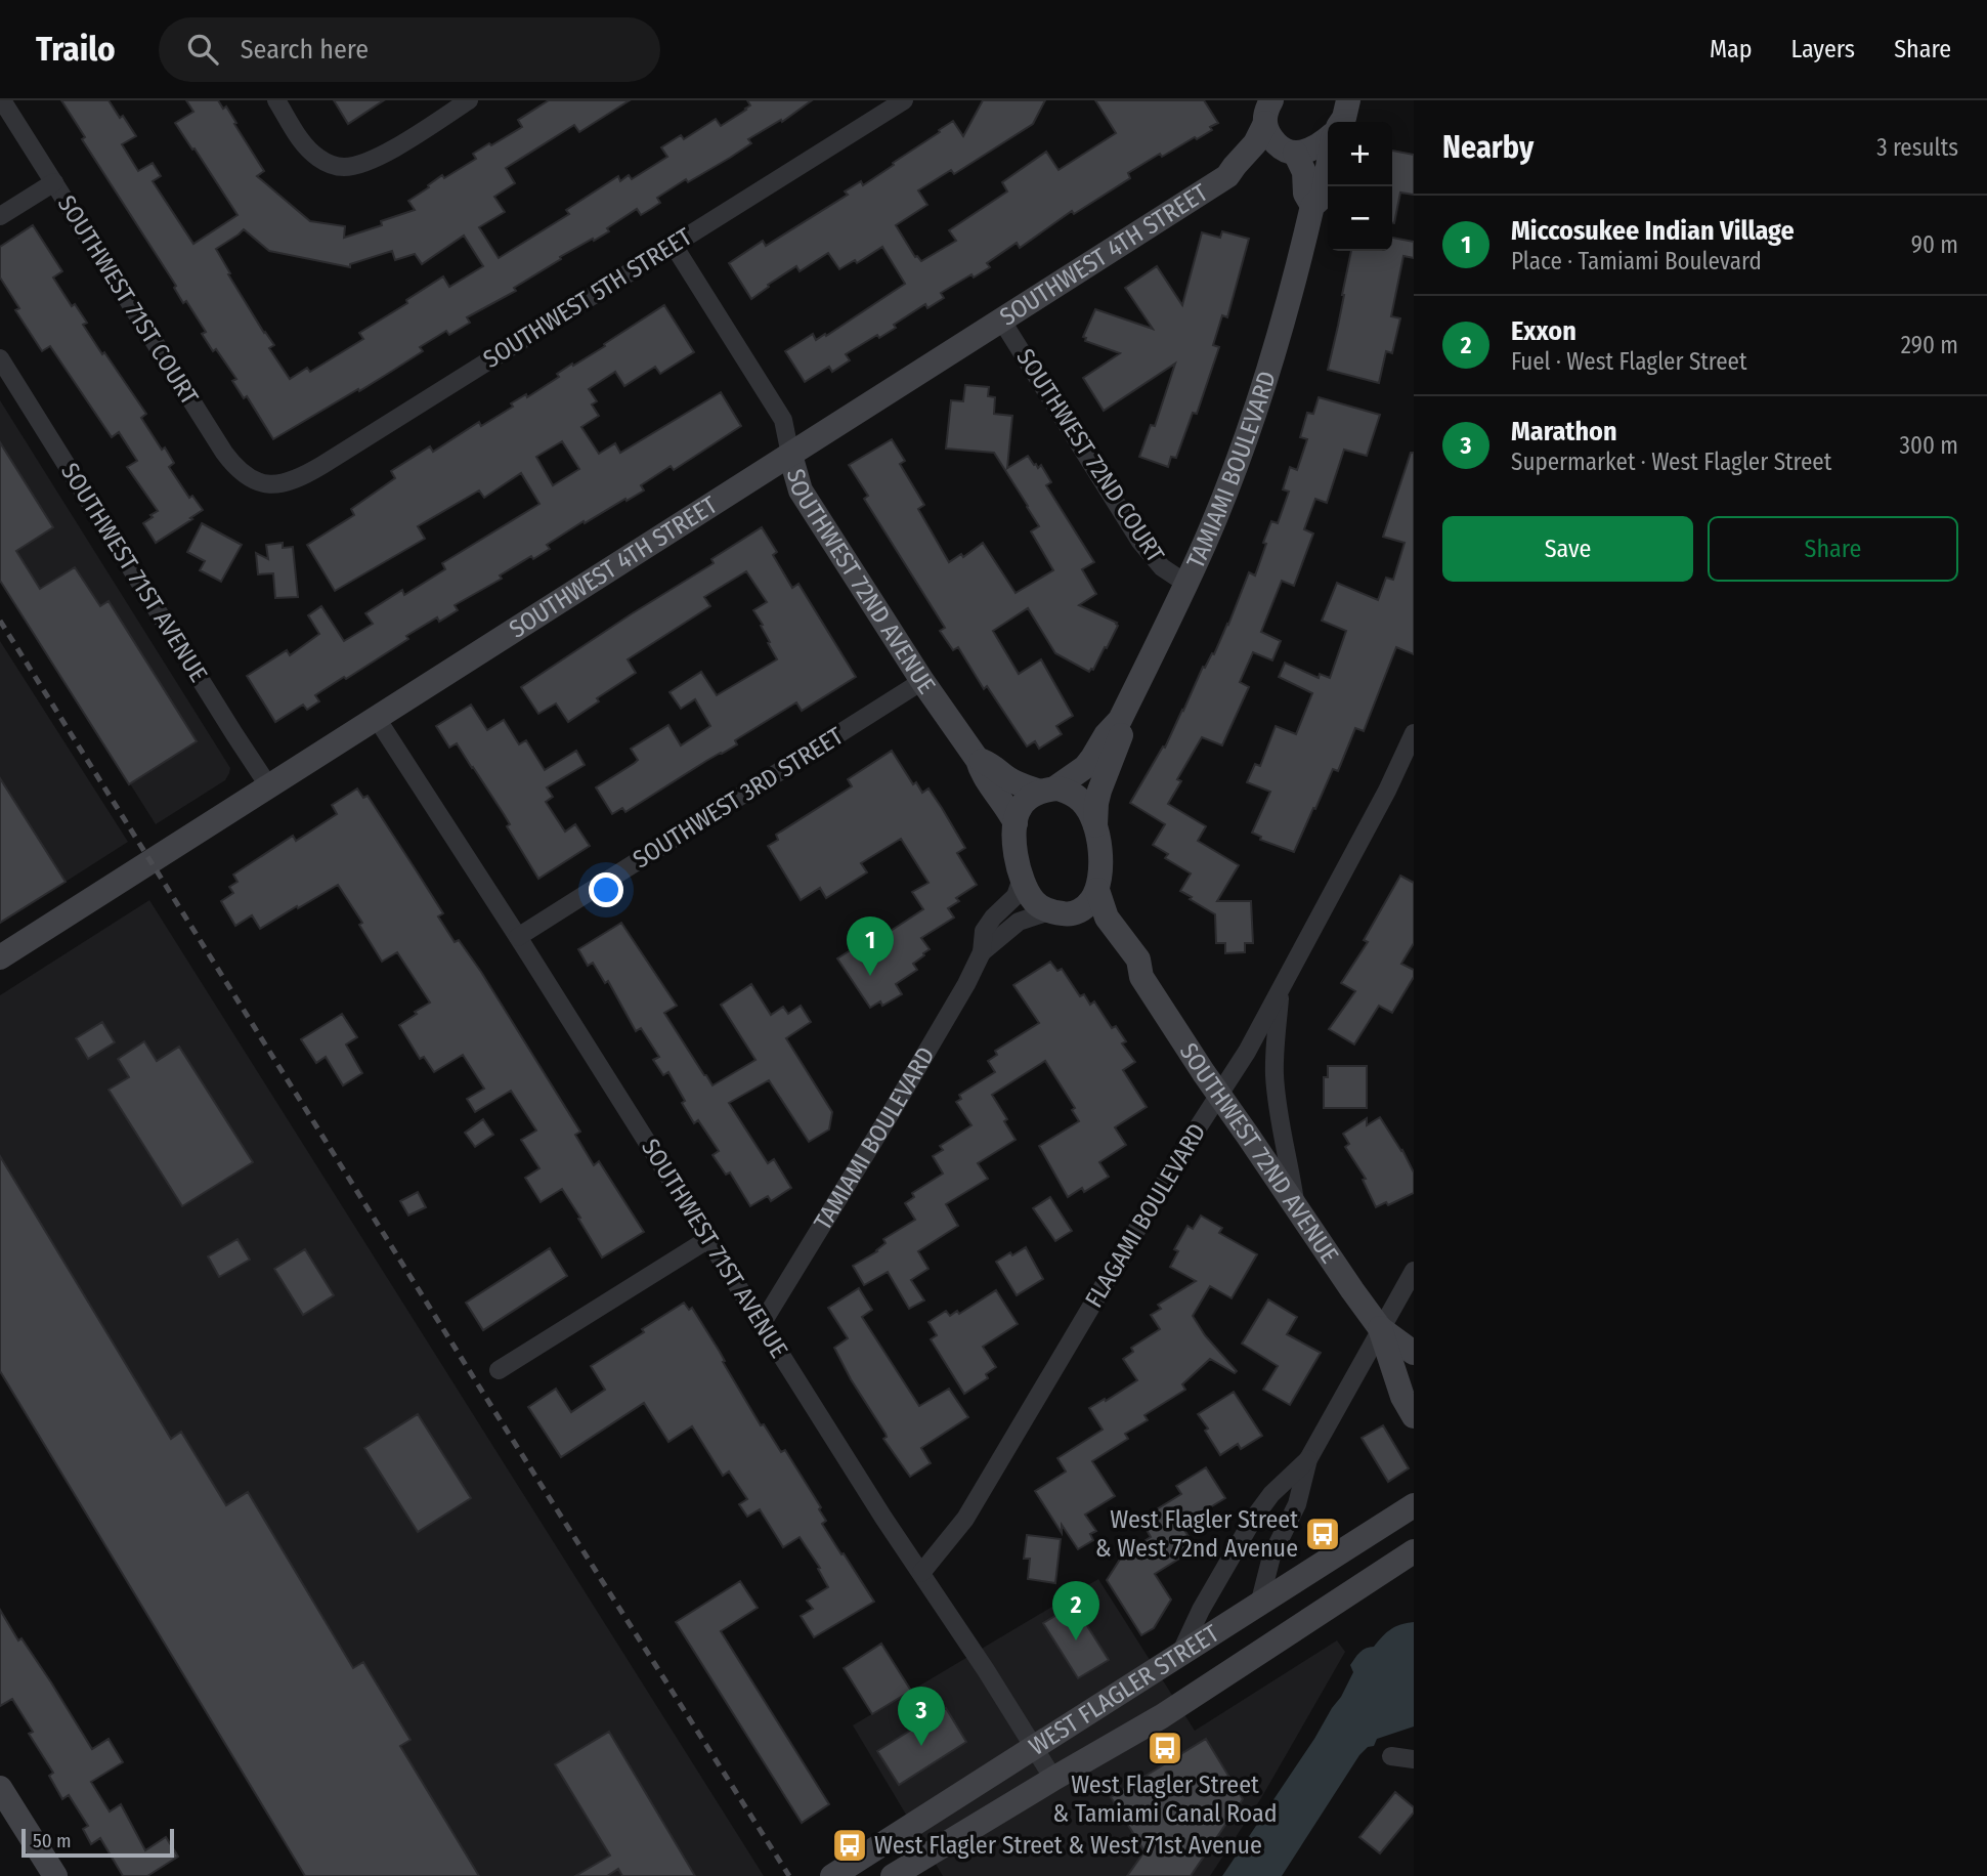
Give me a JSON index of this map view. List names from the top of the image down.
{
  "streets": {
    "street": [
      "SOUTHWEST 4TH STREET",
      "SOUTHWEST 5TH STREET",
      "SOUTHWEST 71ST COURT",
      "SOUTHWEST 72ND COURT",
      "TAMIAMI BOULEVARD",
      "SOUTHWEST 71ST AVENUE",
      "SOUTHWEST 72ND AVENUE",
      "SOUTHWEST 3RD STREET",
      "FLAGAMI BOULEVARD",
      "WEST FLAGLER STREET"
    ]
  },
  "crossings": [
    ["SOUTHWEST 4TH STREET", "SOUTHWEST 72ND COURT"],
    ["SOUTHWEST 4TH STREET", "TAMIAMI BOULEVARD"],
    ["SOUTHWEST 4TH STREET", "SOUTHWEST 71ST AVENUE"],
    ["SOUTHWEST 4TH STREET", "SOUTHWEST 72ND AVENUE"],
    ["SOUTHWEST 5TH STREET", "SOUTHWEST 71ST COURT"],
    ["SOUTHWEST 5TH STREET", "SOUTHWEST 72ND AVENUE"],
    ["SOUTHWEST 72ND COURT", "TAMIAMI BOULEVARD"],
    ["TAMIAMI BOULEVARD", "SOUTHWEST 71ST AVENUE"],
    ["TAMIAMI BOULEVARD", "SOUTHWEST 72ND AVENUE"],
    ["SOUTHWEST 71ST AVENUE", "SOUTHWEST 3RD STREET"],
    ["SOUTHWEST 71ST AVENUE", "FLAGAMI BOULEVARD"],
    ["SOUTHWEST 71ST AVENUE", "WEST FLAGLER STREET"],
    ["SOUTHWEST 72ND AVENUE", "SOUTHWEST 3RD STREET"],
    ["SOUTHWEST 72ND AVENUE", "FLAGAMI BOULEVARD"]
  ],
  "places": {
    "bus stop": ["West Flagler Street & West 72nd Avenue", "West Flagler Street & Tamiami Canal Road", "West Flagler Street & West 71st Avenue"]
  },
  "scale_bar": "50 m",
  "page": {
    "header": "Trailo",
    "search": "Search here",
    "nav": ["Map", "Layers", "Share"],
    "heading": ["Nearby", "3 results"],
    "map_buttons": ["+", "−"],
    "list": [
      {
        "mark": "1",
        "name": "Miccosukee Indian Village",
        "note": "Place · Tamiami Boulevard",
        "value": "90 m"
      },
      {
        "mark": "2",
        "name": "Exxon",
        "note": "Fuel · West Flagler Street",
        "value": "290 m"
      },
      {
        "mark": "3",
        "name": "Marathon",
        "note": "Supermarket · West Flagler Street",
        "value": "300 m"
      }
    ],
    "buttons": ["Save", "Share"],
    "pins": ["1", "2", "3"],
    "scale": "50 m"
  }
}
